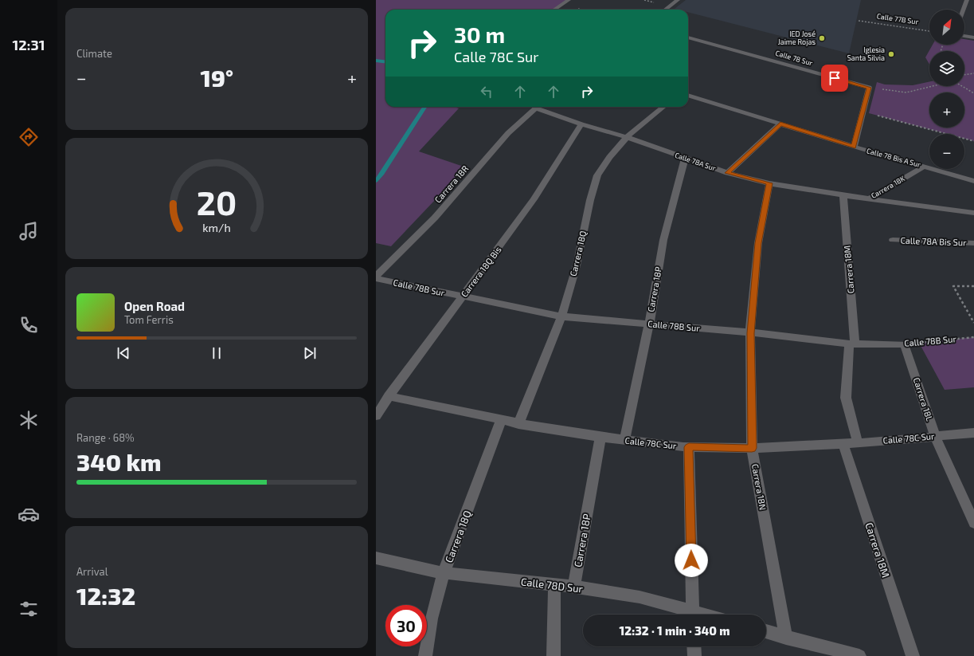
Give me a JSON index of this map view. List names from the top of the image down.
{
  "streets": {
    "street": [
      "Calle 78 Sur",
      "Calle 78 Bis A Sur",
      "Calle 78A Sur",
      "Carrera 18R",
      "Carrera 18K",
      "Calle 78A Bis Sur",
      "Carrera 18Q",
      "Carrera 18M",
      "Carrera 18Q Bis",
      "Calle 78B Sur",
      "Carrera 18P",
      "Carrera 18L",
      "Calle 78C Sur",
      "Carrera 18N",
      "Calle 78D Sur"
    ],
    "path": ["Calle 77B Sur"]
  },
  "crossings": [
    ["Calle 78 Bis A Sur", "Carrera 18K"],
    ["Calle 78A Sur", "Carrera 18K"],
    ["Calle 78A Sur", "Carrera 18Q"],
    ["Calle 78A Sur", "Carrera 18M"],
    ["Calle 78A Sur", "Carrera 18Q Bis"],
    ["Calle 78A Sur", "Carrera 18P"],
    ["Calle 78A Sur", "Carrera 18N"],
    ["Carrera 18Q", "Calle 78B Sur"],
    ["Carrera 18Q", "Calle 78C Sur"],
    ["Carrera 18Q", "Calle 78D Sur"],
    ["Carrera 18M", "Calle 78B Sur"],
    ["Carrera 18M", "Calle 78C Sur"],
    ["Carrera 18Q Bis", "Calle 78B Sur"],
    ["Carrera 18Q Bis", "Calle 78C Sur"],
    ["Calle 78B Sur", "Carrera 18P"],
    ["Calle 78B Sur", "Carrera 18L"],
    ["Calle 78B Sur", "Carrera 18N"],
    ["Carrera 18P", "Calle 78C Sur"],
    ["Carrera 18P", "Calle 78D Sur"],
    ["Carrera 18L", "Calle 78C Sur"],
    ["Calle 78C Sur", "Carrera 18N"]
  ],
  "places": ["IED José Jaime Rojas", "Iglesia Santa Silvia"],
  "north": "top right",
  "page": {
    "tabs": "12:31",
    "tile": [
      "Climate",
      ["Range · 68%", "340 km"],
      ["Arrival", "12:32"]
    ],
    "map_buttons": ["+", "−"],
    "turn": ["30 m", "Calle 78C Sur"],
    "heat": ["−", "19°", "+"],
    "song": ["Open Road", "Tom Ferris"],
    "limit": "30",
    "trip": "12:32 · 1 min · 340 m",
    "gauge": ["20", "km/h"]
  }
}
